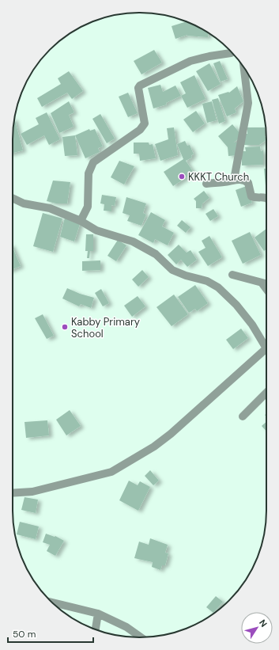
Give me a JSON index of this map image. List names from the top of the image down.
{
  "places": ["KKKT Church", "Kabby Primary School"],
  "scale_bar": "50 m",
  "north": "top right"
}
